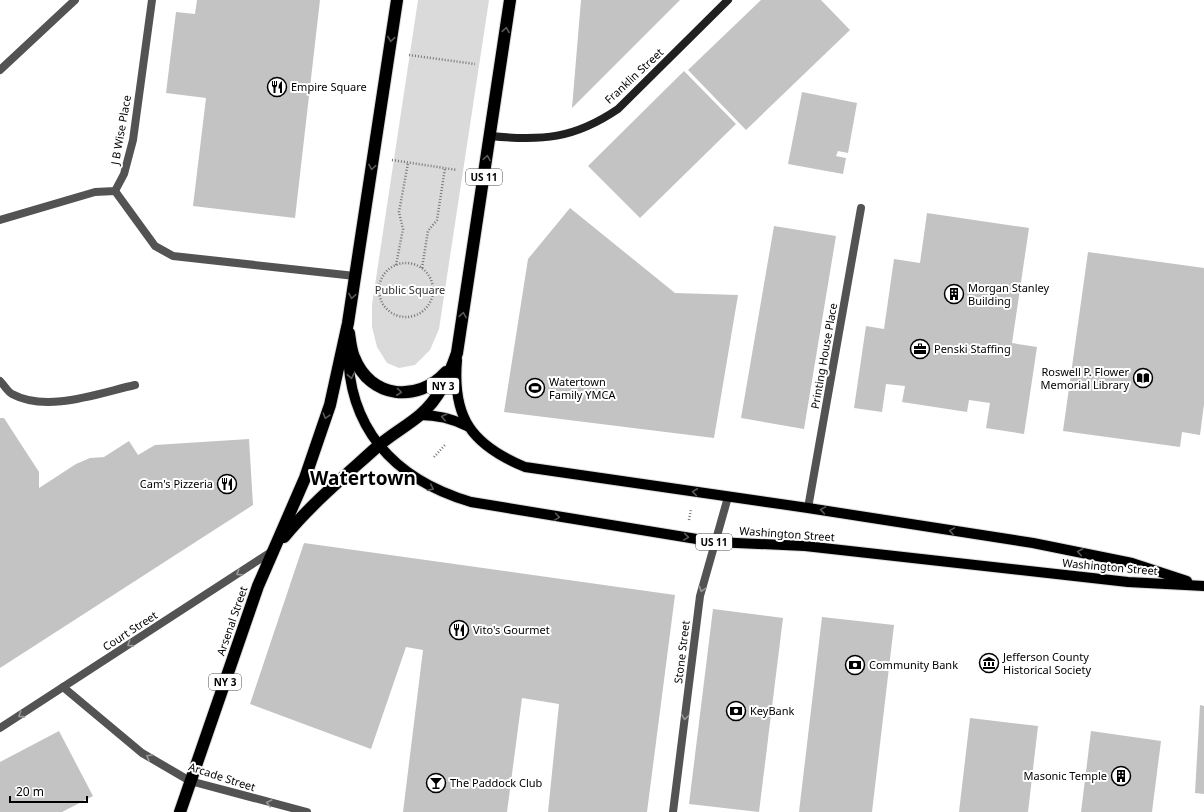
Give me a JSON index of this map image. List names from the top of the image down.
{
  "streets": {
    "highway": ["US 11", "NY 3", "Arsenal Street"],
    "main road": ["Washington Street"],
    "street": [
      "Franklin Street",
      "J B Wise Place",
      "Printing House Place",
      "Court Street",
      "Stone Street",
      "Arcade Street"
    ]
  },
  "crossings": [
    ["Franklin Street", "US 11"],
    ["US 11", "NY 3"],
    ["US 11", "Washington Street"],
    ["Printing House Place", "Washington Street"],
    ["NY 3", "Washington Street"],
    ["NY 3", "Arsenal Street"],
    ["NY 3", "Court Street"],
    ["Washington Street", "Stone Street"],
    ["Arsenal Street", "Court Street"],
    ["Arsenal Street", "Arcade Street"],
    ["Court Street", "Arcade Street"]
  ],
  "one_way": ["Court Street", "Stone Street", "Arcade Street"],
  "districts": ["Watertown"],
  "parks": ["Public Square"],
  "places": {
    "restaurant": ["Empire Square", "Cam's Pizzeria", "Vito's Gourmet"],
    "building": ["Morgan Stanley Building", "Masonic Temple"],
    "office": ["Penski Staffing"],
    "library": ["Roswell P. Flower Memorial Library"],
    "sports": ["Watertown Family YMCA"],
    "museum": ["Jefferson County Historical Society"],
    "bank": ["Community Bank", "KeyBank"],
    "bar": ["The Paddock Club"]
  },
  "scale_bar": "20 m"
}
